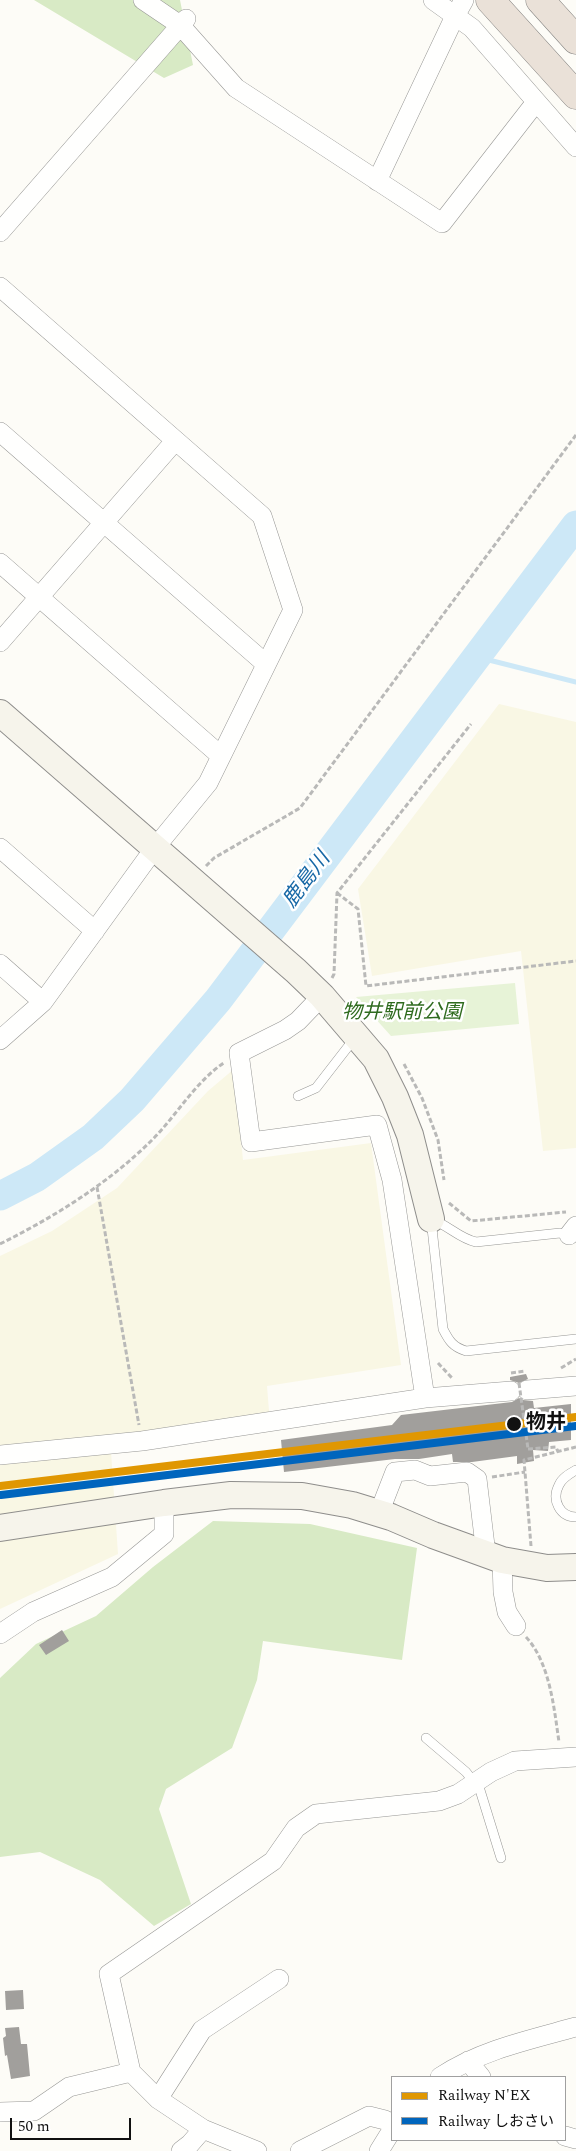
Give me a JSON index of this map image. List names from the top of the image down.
{
  "water": ["鹿島川"],
  "parks": ["物井駅前公園"],
  "places": ["物井"],
  "lines": ["rail line N'EX", "rail line しおさい"],
  "legend": ["Railway N'EX", "Railway しおさい"],
  "scale_bar": "50 m"
}
